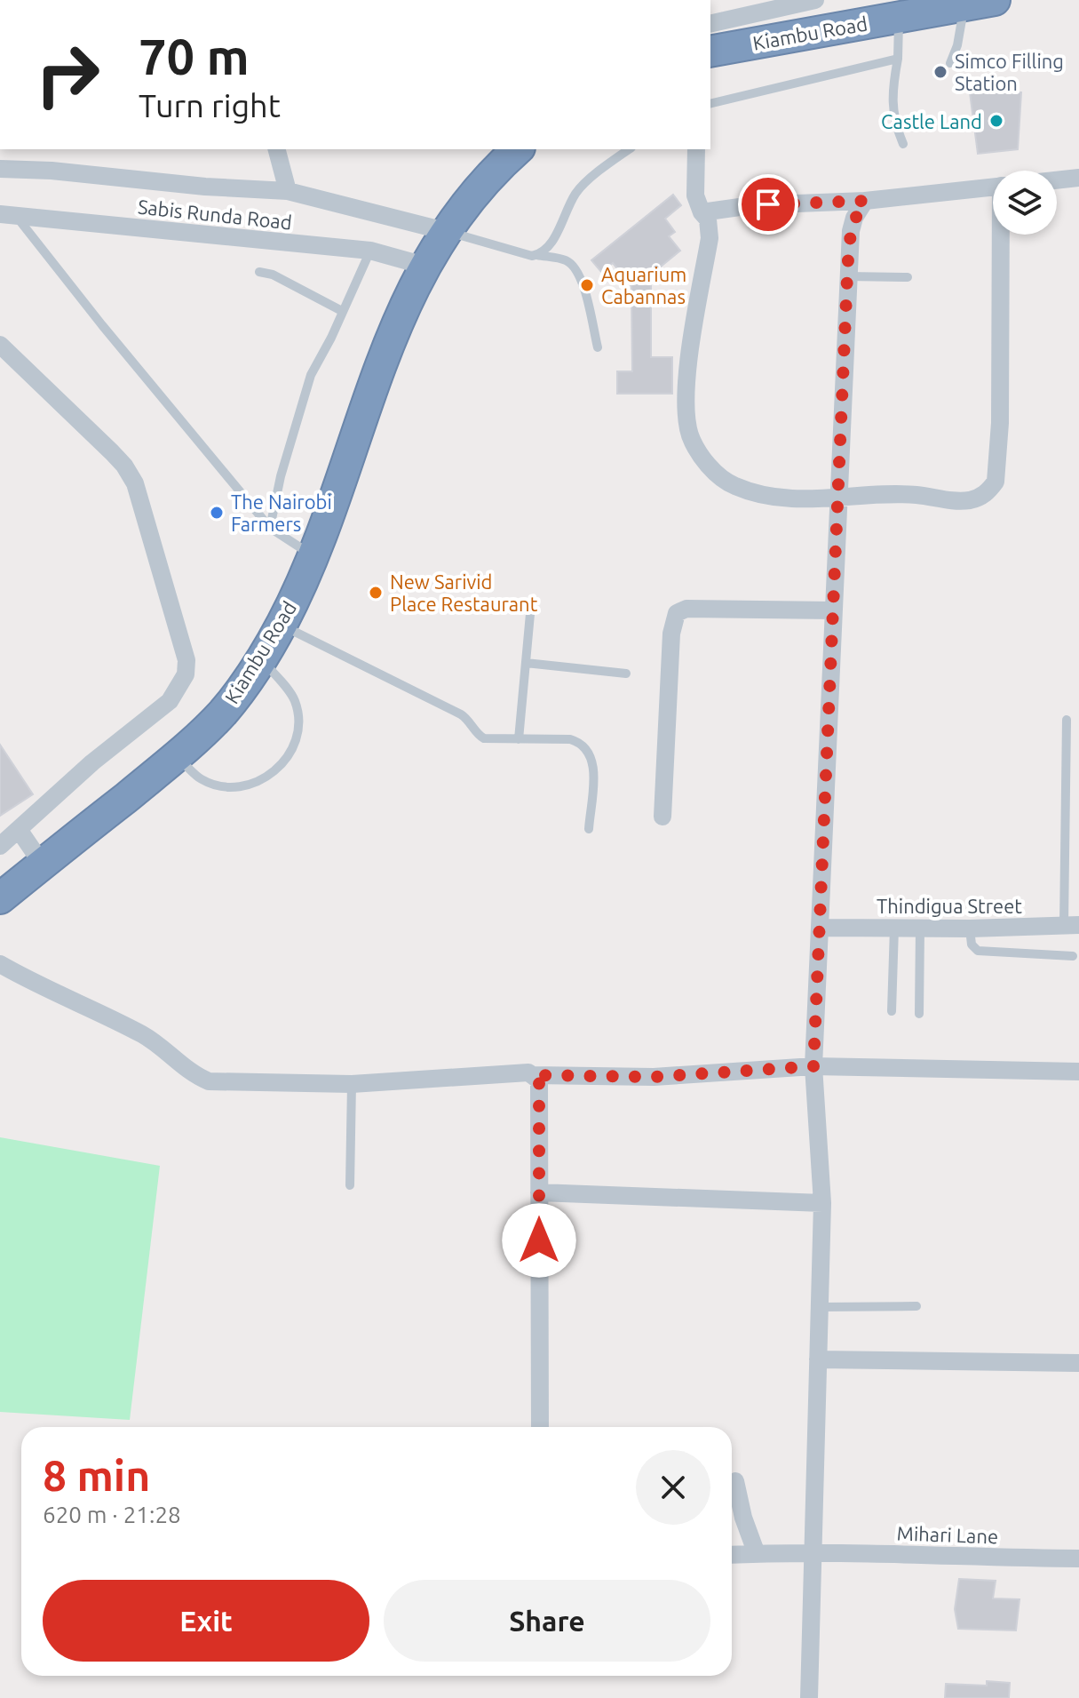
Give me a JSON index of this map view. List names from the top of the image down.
{
  "streets": {
    "highway": ["Kiambu Road"],
    "street": ["Sabis Runda Road", "Thindigua Street", "Mihari Lane"]
  },
  "crossings": [
    ["Kiambu Road", "Sabis Runda Road"]
  ],
  "places": [
    "Simco Filling Station",
    "Castle Land",
    "Aquarium Cabannas",
    "The Nairobi Farmers",
    "New Sarivid Place Restaurant"
  ],
  "page": {
    "turn": ["70 m", "Turn right"],
    "heading": ["8 min", "620 m · 21:28"],
    "buttons": ["Exit", "Share"]
  }
}
